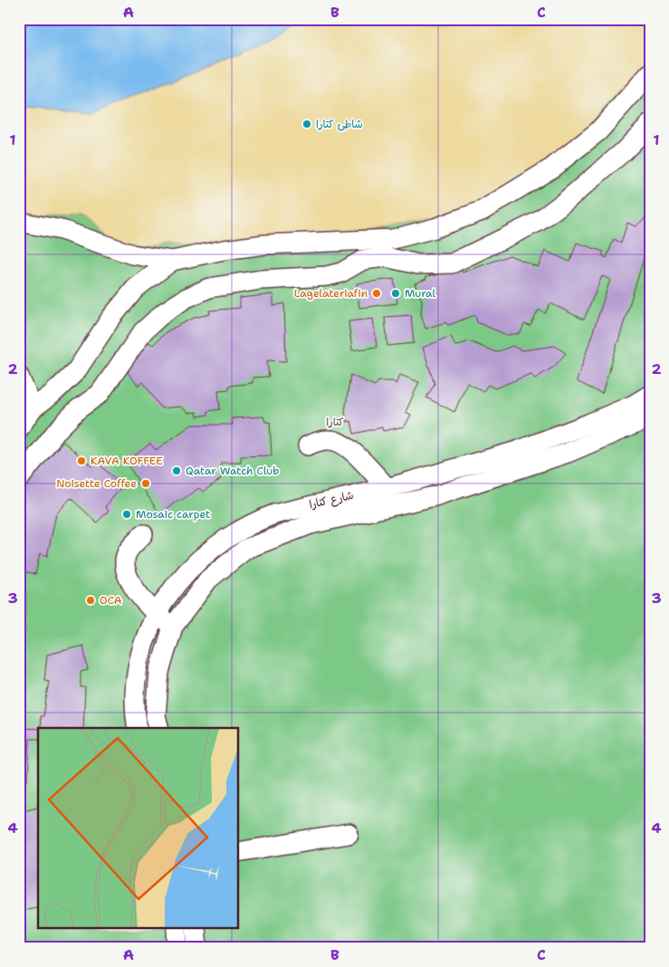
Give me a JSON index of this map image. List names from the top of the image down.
{
  "streets": {
    "street": ["شارع كتارا"]
  },
  "parks": ["كتارا"],
  "places": [
    "شاطئ كتارا",
    "Lagelateriafin",
    "Mural",
    "KAVA KOFFEE",
    "Qatar Watch Club",
    "Noisette Coffee",
    "Mosaic carpet",
    "OCA"
  ],
  "grid": {
    "columns": ["A", "B", "C"],
    "rows": [
      "1",
      "2",
      "3",
      "4"
    ]
  }
}
